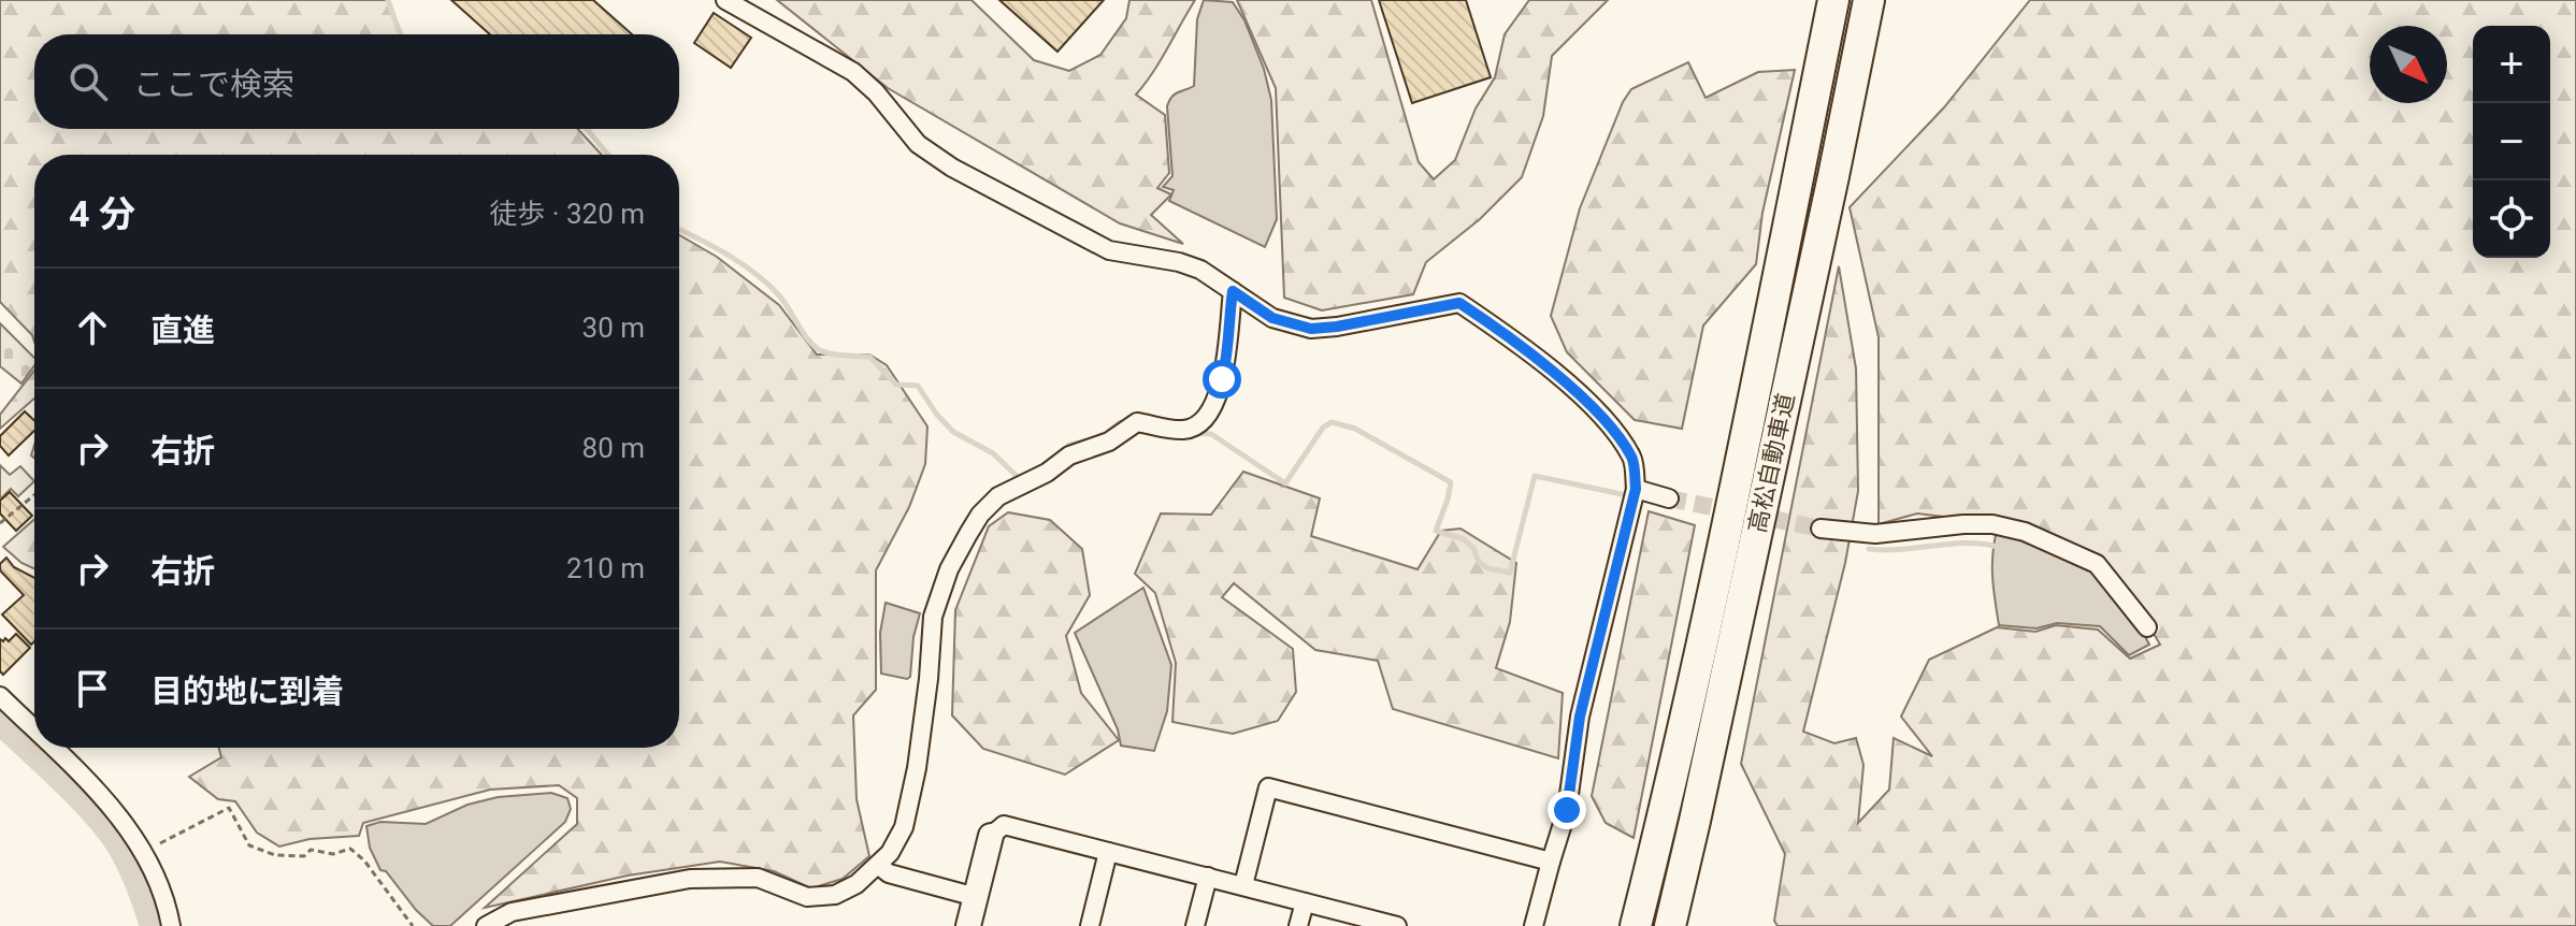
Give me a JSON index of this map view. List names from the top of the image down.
{
  "streets": {
    "highway": ["高松自動車道"]
  },
  "north": "bottom right",
  "page": {
    "map_buttons": ["+", "−"],
    "search": "ここで検索",
    "heading": ["4 分", "徒歩 · 320 m"],
    "list": [
      ["直進", "30 m"],
      ["右折", "80 m"],
      ["右折", "210 m"],
      "目的地に到着"
    ]
  }
}
